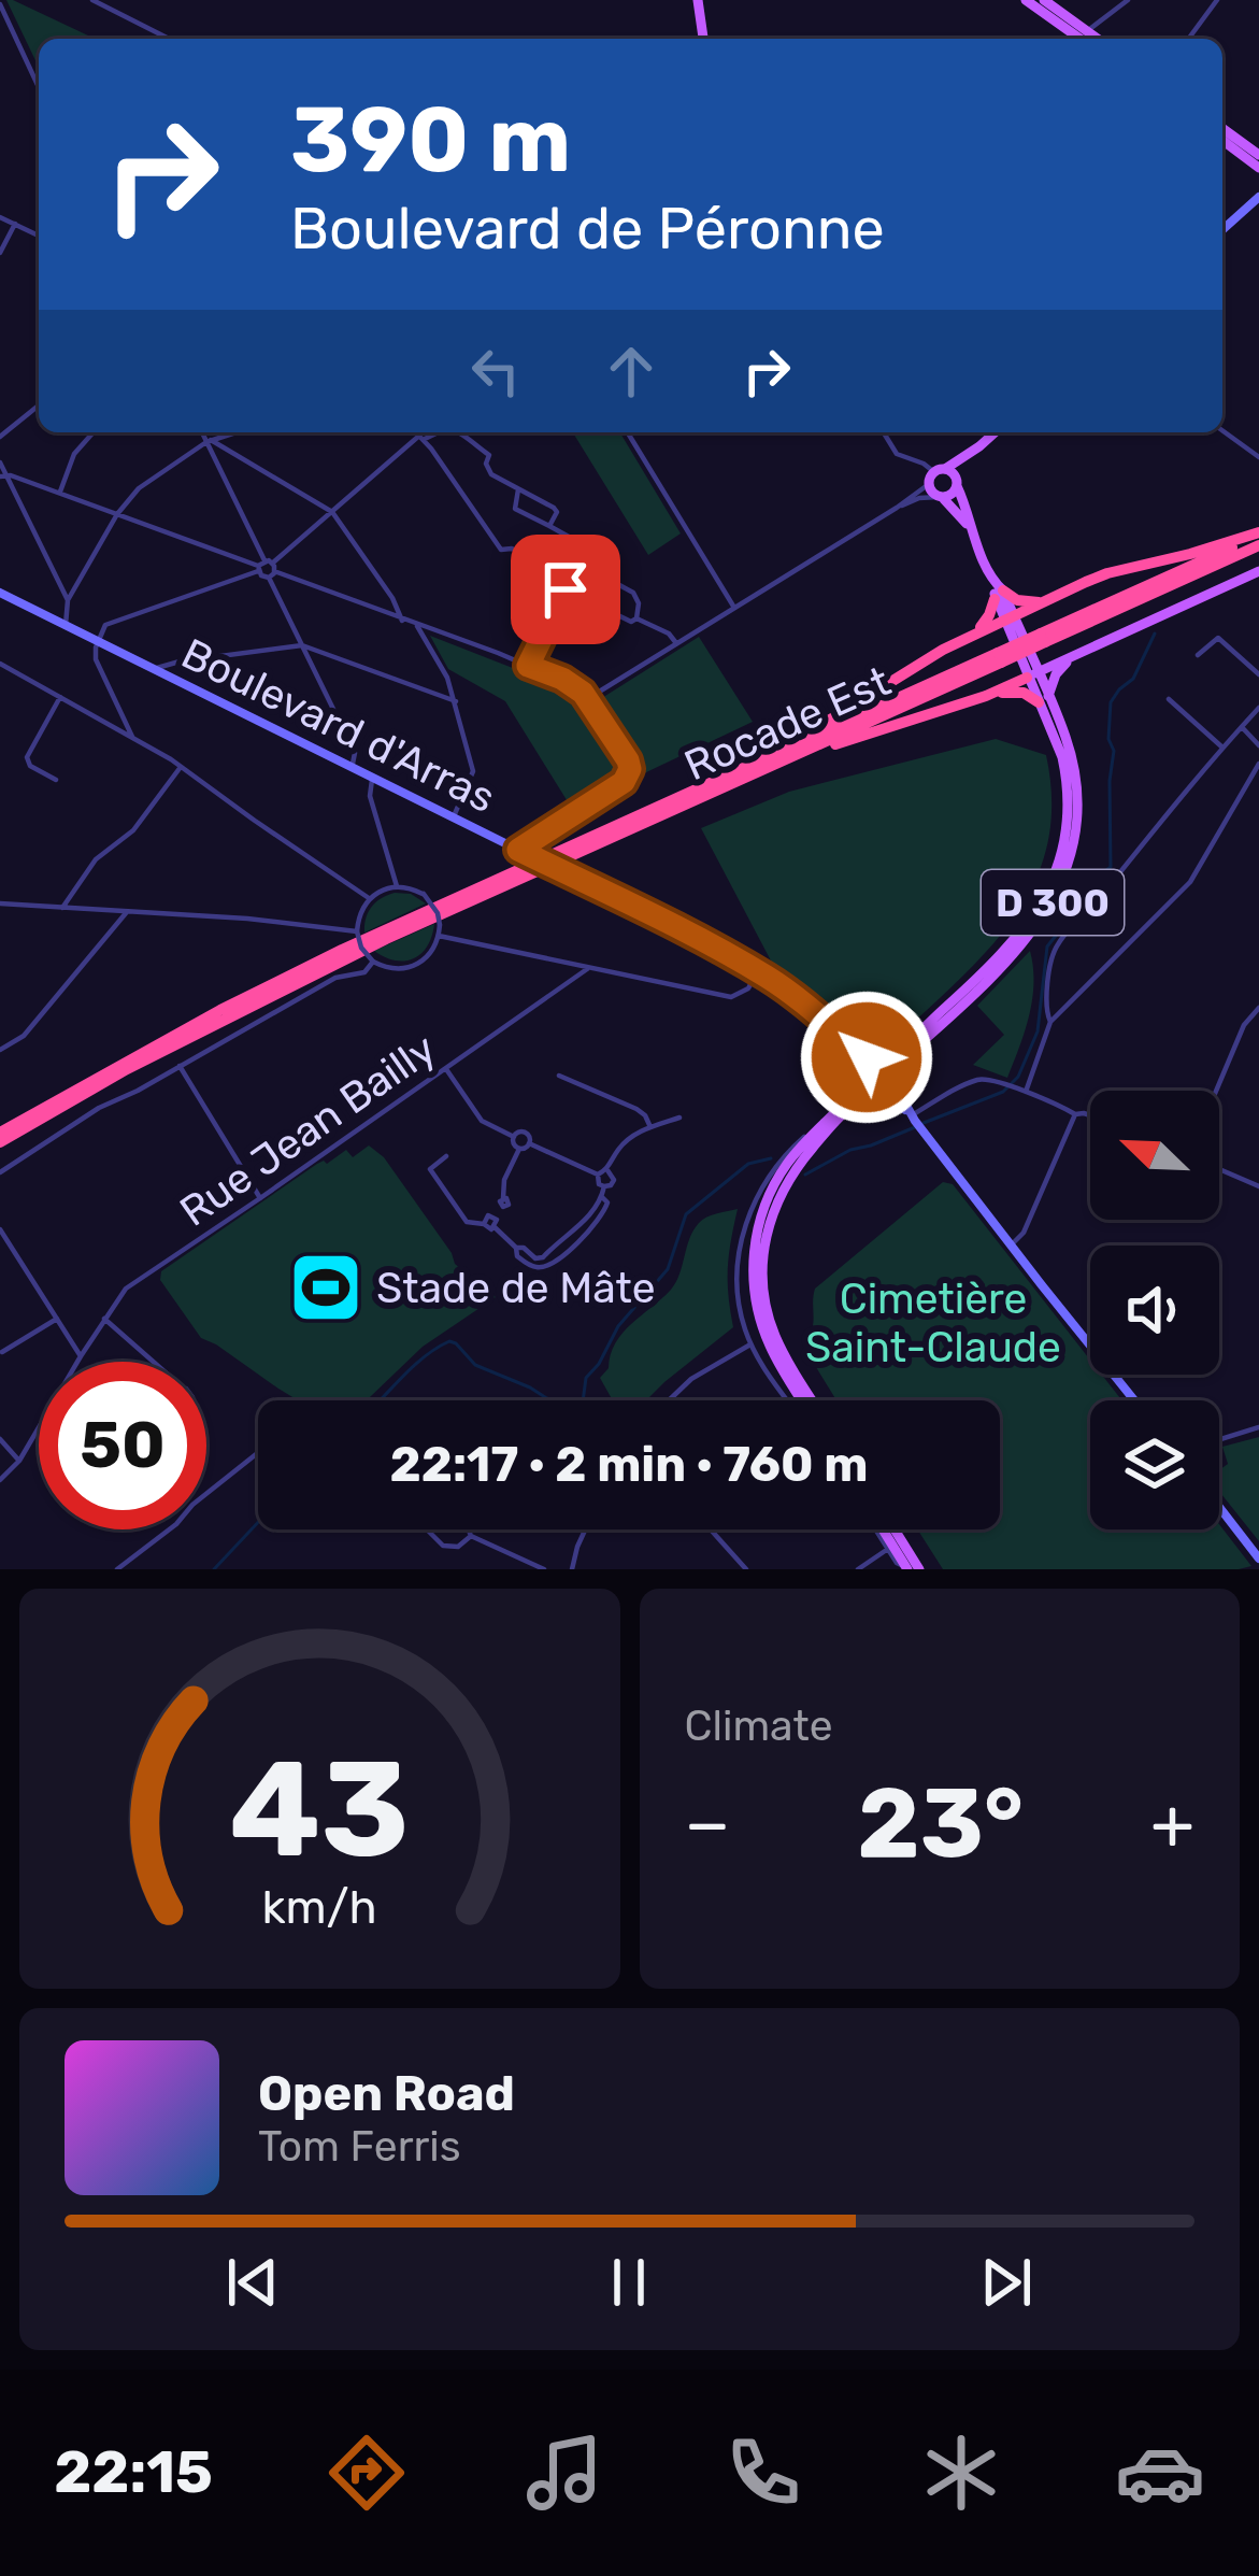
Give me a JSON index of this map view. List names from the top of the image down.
{
  "streets": {
    "highway": ["Rocade Est"],
    "main road": ["Boulevard d'Arras", "D 300"],
    "street": ["Rue Jean Bailly"]
  },
  "parks": ["Cimetière Saint-Claude"],
  "places": {
    "sports": ["Stade de Mâte"]
  },
  "north": "top left",
  "page": {
    "turn": ["390 m", "Boulevard de Péronne"],
    "limit": "50",
    "trip": "22:17 · 2 min · 760 m",
    "tile": "Climate",
    "heat": ["−", "23°", "+"],
    "song": ["Open Road", "Tom Ferris"],
    "tabs": "22:15",
    "gauge": ["43", "km/h"]
  }
}
